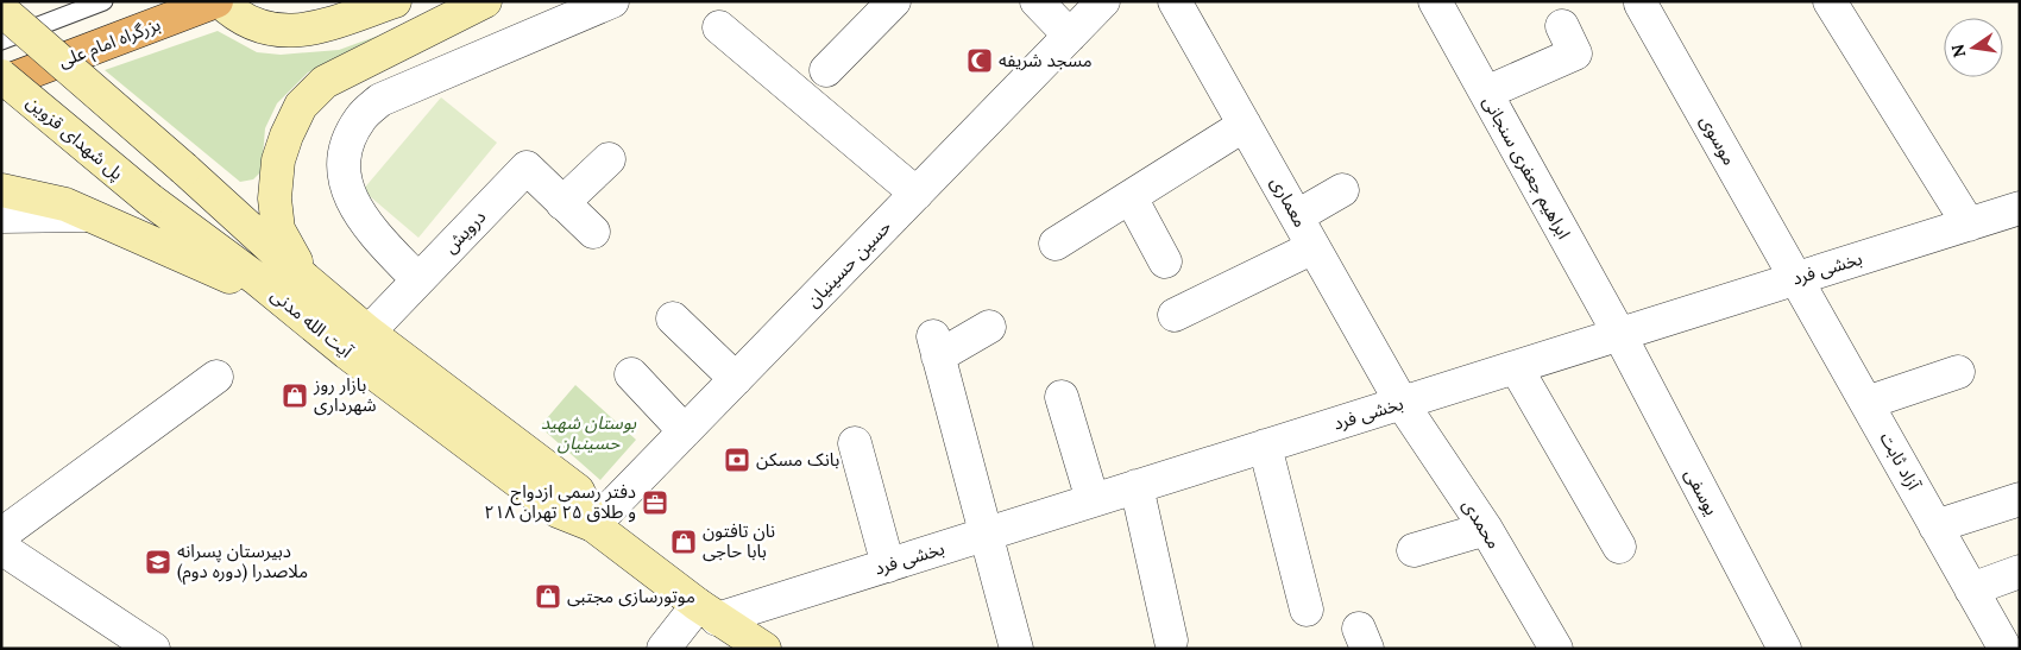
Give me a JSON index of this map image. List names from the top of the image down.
{
  "streets": {
    "highway": ["بزرگراه امام علی"],
    "main road": ["پل شهدای قزوین", "آیت الله مدنی"],
    "street": [
      "موسوی",
      "ابراهیم جعفری سنجانی",
      "معماری",
      "درویش",
      "حسین حسینیان",
      "بخشی فرد",
      "آزاد ثابت",
      "یوسفی",
      "محمدی"
    ]
  },
  "crossings": [
    ["پل شهدای قزوین", "آیت الله مدنی"],
    ["موسوی", "بخشی فرد"],
    ["موسوی", "آزاد ثابت"],
    ["ابراهیم جعفری سنجانی", "بخشی فرد"],
    ["ابراهیم جعفری سنجانی", "یوسفی"],
    ["معماری", "بخشی فرد"],
    ["معماری", "محمدی"],
    ["درویش", "آیت الله مدنی"],
    ["حسین حسینیان", "آیت الله مدنی"],
    ["بخشی فرد", "آیت الله مدنی"],
    ["بخشی فرد", "آزاد ثابت"],
    ["بخشی فرد", "یوسفی"],
    ["بخشی فرد", "محمدی"]
  ],
  "parks": ["بوستان شهید حسینیان"],
  "places": {
    "mosque": ["مسجد شریفه"],
    "shop": ["بازار روز شهرداری", "نان تافتون بابا حاجی", "موتورسازی مجتبی"],
    "bank": ["بانک مسکن"],
    "office": ["دفتر رسمی ازدواج ۲۱۸ و طلاق ۲۵ تهران"],
    "school or university": ["دبيرستان پسرانه ملاصدرا (دوره دوم)"]
  },
  "north": "left"
}
